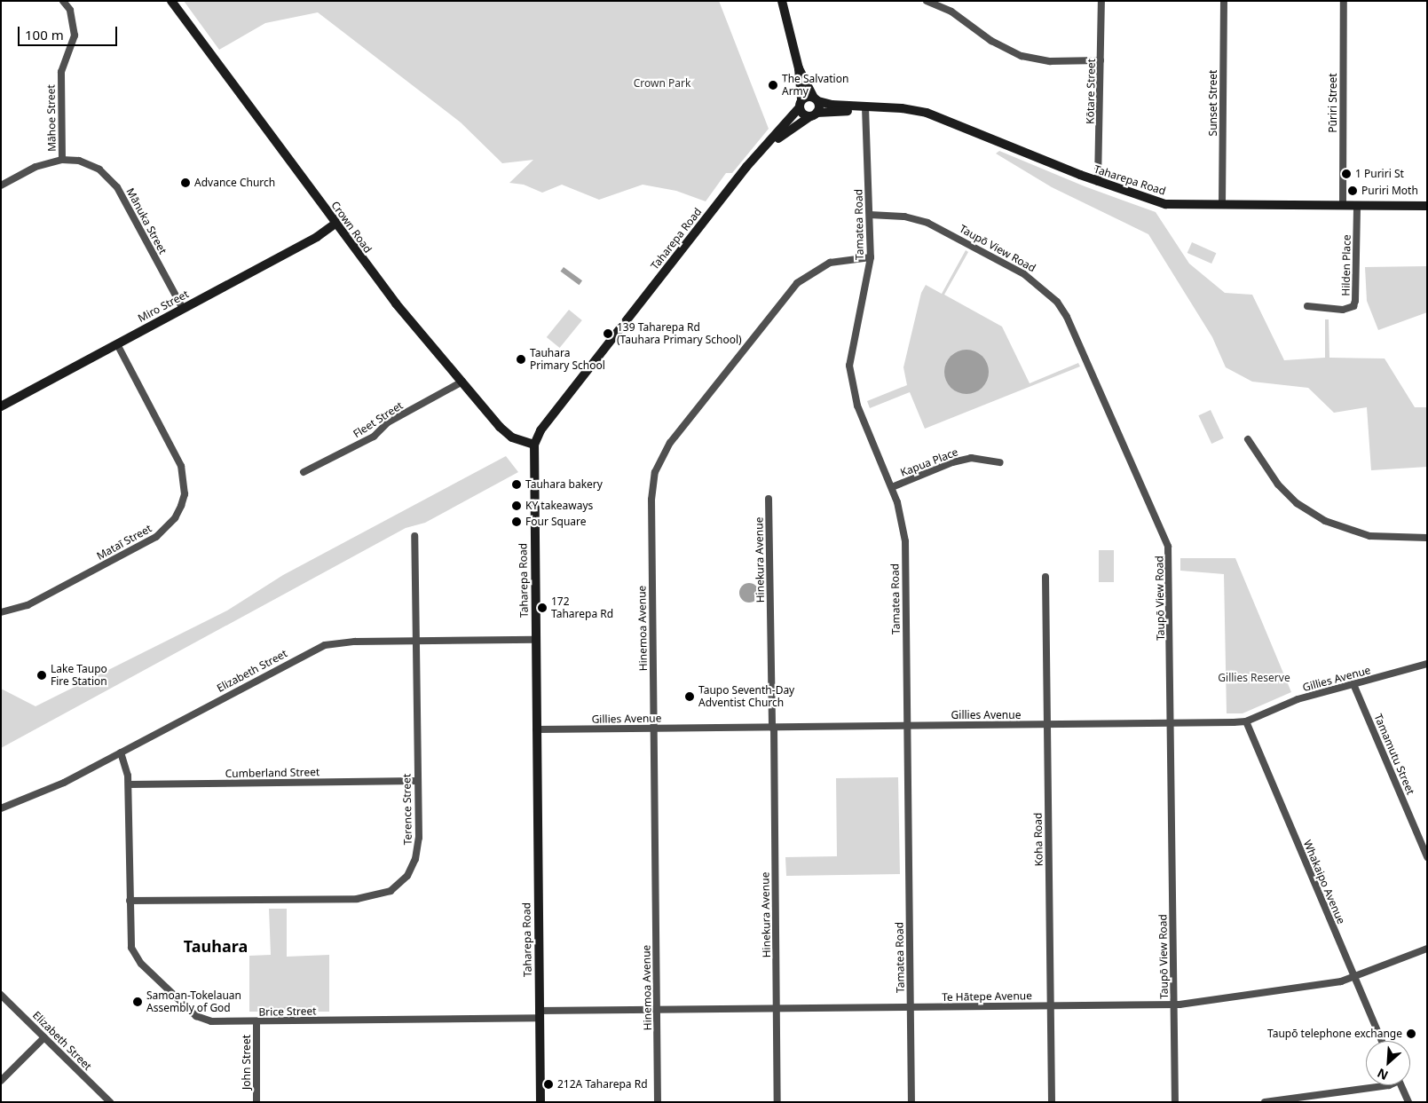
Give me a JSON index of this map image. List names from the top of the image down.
{
  "streets": {
    "street": [
      "Kōtare Street",
      "Sunset Street",
      "Pūriri Street",
      "Māhoe Street",
      "Taharepa Road",
      "Mānuka Street",
      "Tamatea Road",
      "Crown Road",
      "Taupō View Road",
      "Hilden Place",
      "Miro Street",
      "Fleet Street",
      "Kapua Place",
      "Mataī Street",
      "Hinekura Avenue",
      "Hinemoa Avenue",
      "Elizabeth Street",
      "Gillies Avenue",
      "Tamamutu Street",
      "Cumberland Street",
      "Terence Street",
      "Koha Road",
      "Whakaipo Avenue",
      "Te Hātepe Avenue",
      "Brice Street",
      "John Street"
    ]
  },
  "crossings": [
    ["Kōtare Street", "Taharepa Road"],
    ["Sunset Street", "Taharepa Road"],
    ["Pūriri Street", "Taharepa Road"],
    ["Māhoe Street", "Mānuka Street"],
    ["Taharepa Road", "Tamatea Road"],
    ["Taharepa Road", "Crown Road"],
    ["Taharepa Road", "Hilden Place"],
    ["Taharepa Road", "Elizabeth Street"],
    ["Taharepa Road", "Gillies Avenue"],
    ["Taharepa Road", "Te Hātepe Avenue"],
    ["Taharepa Road", "Brice Street"],
    ["Mānuka Street", "Miro Street"],
    ["Tamatea Road", "Taupō View Road"],
    ["Tamatea Road", "Kapua Place"],
    ["Tamatea Road", "Hinemoa Avenue"],
    ["Tamatea Road", "Gillies Avenue"],
    ["Tamatea Road", "Te Hātepe Avenue"],
    ["Crown Road", "Miro Street"],
    ["Crown Road", "Fleet Street"],
    ["Taupō View Road", "Gillies Avenue"],
    ["Taupō View Road", "Te Hātepe Avenue"],
    ["Miro Street", "Mataī Street"],
    ["Hinekura Avenue", "Gillies Avenue"],
    ["Hinekura Avenue", "Te Hātepe Avenue"],
    ["Hinemoa Avenue", "Gillies Avenue"],
    ["Hinemoa Avenue", "Te Hātepe Avenue"],
    ["Elizabeth Street", "Terence Street"],
    ["Elizabeth Street", "Brice Street"],
    ["Gillies Avenue", "Tamamutu Street"],
    ["Gillies Avenue", "Koha Road"],
    ["Gillies Avenue", "Whakaipo Avenue"],
    ["Cumberland Street", "Terence Street"],
    ["Cumberland Street", "Brice Street"],
    ["Terence Street", "Brice Street"],
    ["Koha Road", "Te Hātepe Avenue"],
    ["Whakaipo Avenue", "Te Hātepe Avenue"],
    ["Te Hātepe Avenue", "Brice Street"],
    ["Brice Street", "John Street"]
  ],
  "districts": ["Tauhara"],
  "parks": ["Crown Park", "Gillies Reserve"],
  "places": [
    "The Salvation Army",
    "1 Puriri St",
    "Advance Church",
    "Puriri Moth",
    "139 Taharepa Rd (Tauhara Primary School)",
    "Tauhara Primary School",
    "Tauhara bakery",
    "KY takeaways",
    "Four Square",
    "172 Taharepa Rd",
    "Lake Taupo Fire Station",
    "Taupo Seventh-Day Adventist Church",
    "Samoan-Tokelauan Assembly of God",
    "Taupō telephone exchange",
    "212A Taharepa Rd"
  ],
  "scale_bar": "100 m",
  "north": "bottom left"
}
